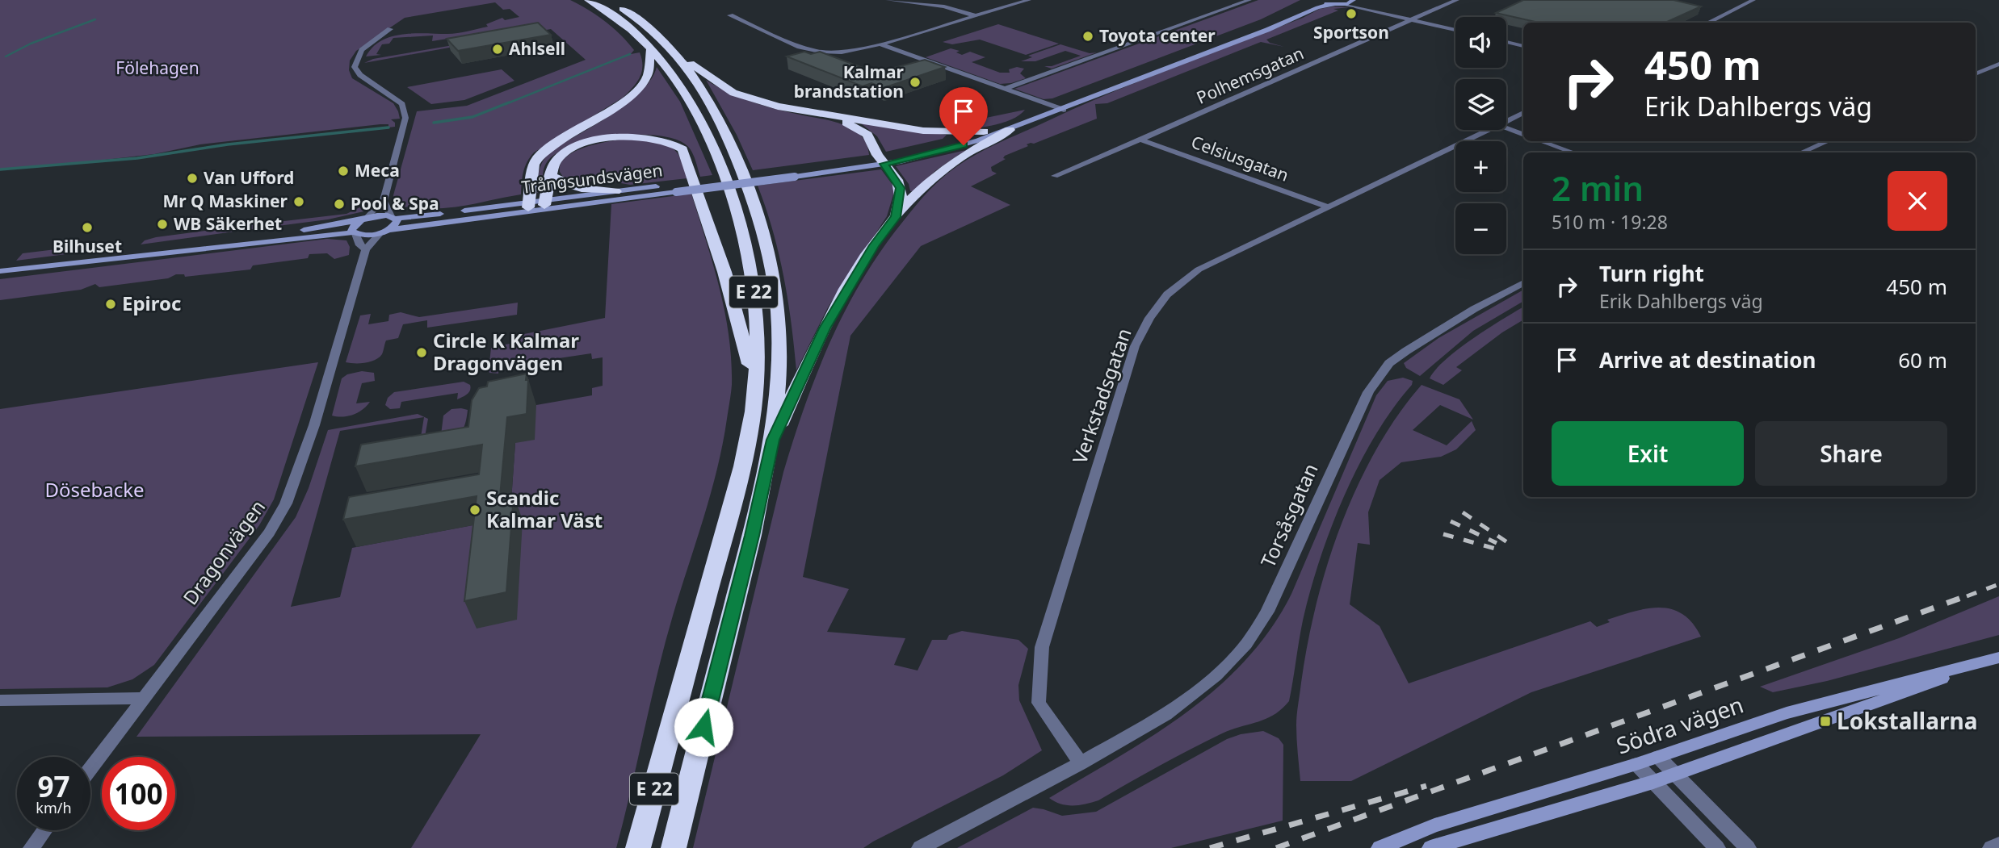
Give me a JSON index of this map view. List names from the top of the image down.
{
  "streets": {
    "highway": ["E 22"],
    "main road": ["Trångsundsvägen", "Södra vägen"],
    "street": [
      "Polhemsgatan",
      "Celsiusgatan",
      "Verkstadsgatan",
      "Torsåsgatan",
      "Dragonvägen"
    ]
  },
  "crossings": [
    ["Polhemsgatan", "Celsiusgatan"],
    ["Celsiusgatan", "Verkstadsgatan"],
    ["Trångsundsvägen", "Dragonvägen"],
    ["Verkstadsgatan", "Torsåsgatan"]
  ],
  "parks": ["Fölehagen", "Dösebacke"],
  "places": {
    "other": [
      "Sportson",
      "Toyota center",
      "Ahlsell",
      "Kalmar brandstation",
      "Meca",
      "Van Ufford",
      "Mr Q Maskiner",
      "Pool & Spa",
      "WB Säkerhet",
      "Bilhuset",
      "Epiroc",
      "Circle K Kalmar Dragonvägen",
      "Scandic Kalmar Väst"
    ],
    "transit": ["Lokstallarna"]
  },
  "page": {
    "map_buttons": ["+", "−"],
    "turn": ["450 m", "Erik Dahlbergs väg"],
    "heading": ["2 min", "510 m · 19:28"],
    "list": [
      {
        "name": "Turn right",
        "note": "Erik Dahlbergs väg",
        "value": "450 m"
      },
      {
        "name": "Arrive at destination",
        "value": "60 m"
      }
    ],
    "buttons": ["Exit", "Share"],
    "speed": "97 km/h",
    "limit": "100"
  }
}
